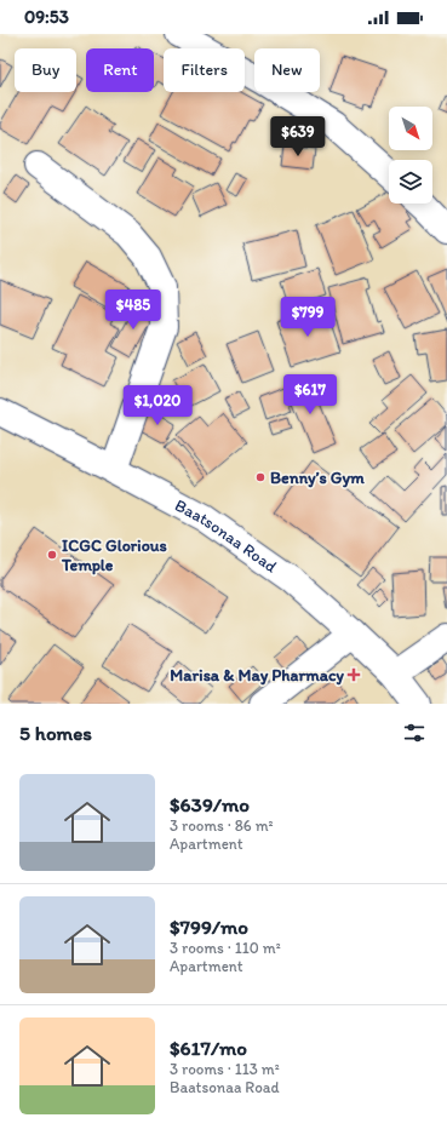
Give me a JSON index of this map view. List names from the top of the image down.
{
  "streets": {
    "street": ["Baatsonaa Road"]
  },
  "places": {
    "other": ["Benny’s Gym", "ICGC Glorious Temple"],
    "health": ["Marisa & May Pharmacy"]
  },
  "north": "bottom right",
  "page": {
    "status": "09:53",
    "chip": [
      "Buy",
      "Rent",
      "Filters",
      "New"
    ],
    "price": [
      "$639",
      "$485",
      "$799",
      "$617",
      "$1,020"
    ],
    "heading": "5 homes",
    "list": [
      {
        "name": "$639/mo",
        "note": "3 rooms · 86 m² · Apartment"
      },
      {
        "name": "$799/mo",
        "note": "3 rooms · 110 m² · Apartment"
      },
      {
        "name": "$617/mo",
        "note": "3 rooms · 113 m² · Baatsonaa Road"
      }
    ]
  }
}
